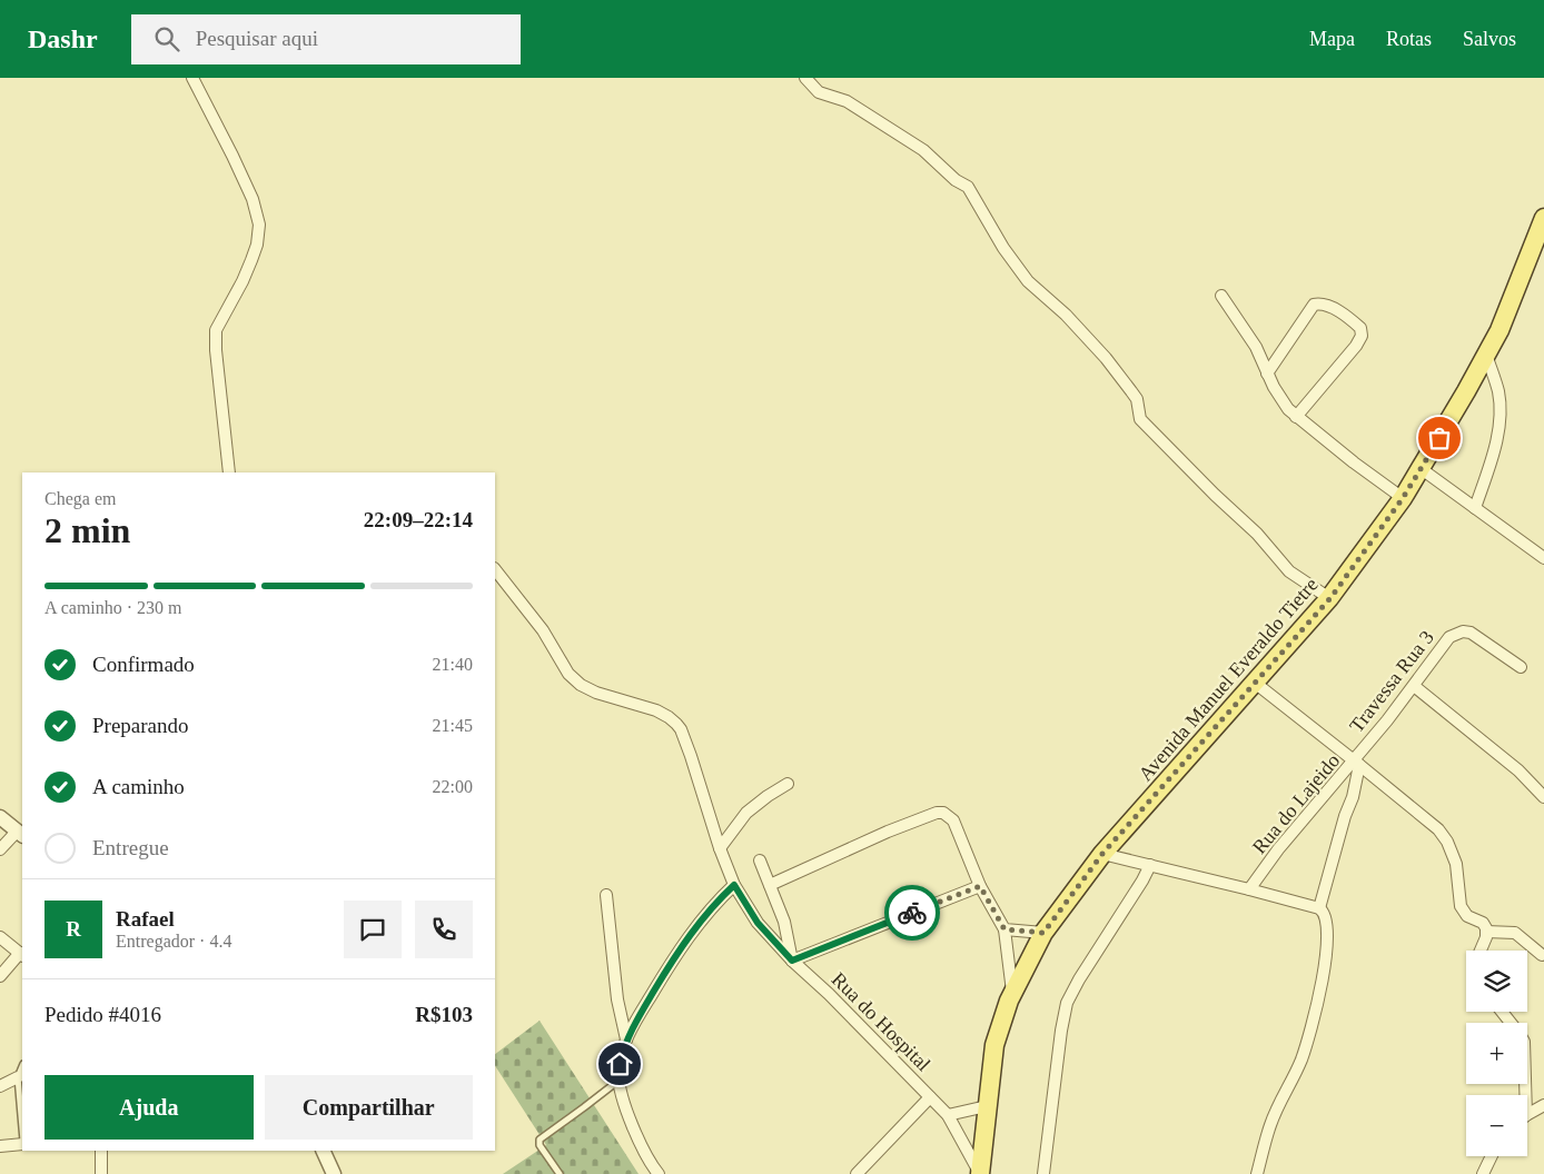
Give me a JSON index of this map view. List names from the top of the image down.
{
  "streets": {
    "main road": ["Avenida Manuel Everaldo Tietre"],
    "street": ["Travessa Rua 3", "Rua do Lajeido", "Rua do Hospital"]
  },
  "crossings": [
    ["Avenida Manuel Everaldo Tietre", "Rua do Hospital"],
    ["Travessa Rua 3", "Rua do Lajeido"]
  ],
  "page": {
    "header": "Dashr",
    "search": "Pesquisar aqui",
    "nav": ["Mapa", "Rotas", "Salvos"],
    "heading": ["2 min", "Chega em", "22:09–22:14"],
    "panel": [
      "Rafael",
      "Entregador · 4.4",
      "Pedido #4016",
      "R$103"
    ],
    "bar": "A caminho · 230 m",
    "list": [
      ["Confirmado", "21:40"],
      ["Preparando", "21:45"],
      ["A caminho", "22:00"],
      "Entregue"
    ],
    "round": "R",
    "map_buttons": ["+", "−"],
    "buttons": ["Ajuda", "Compartilhar"]
  }
}
